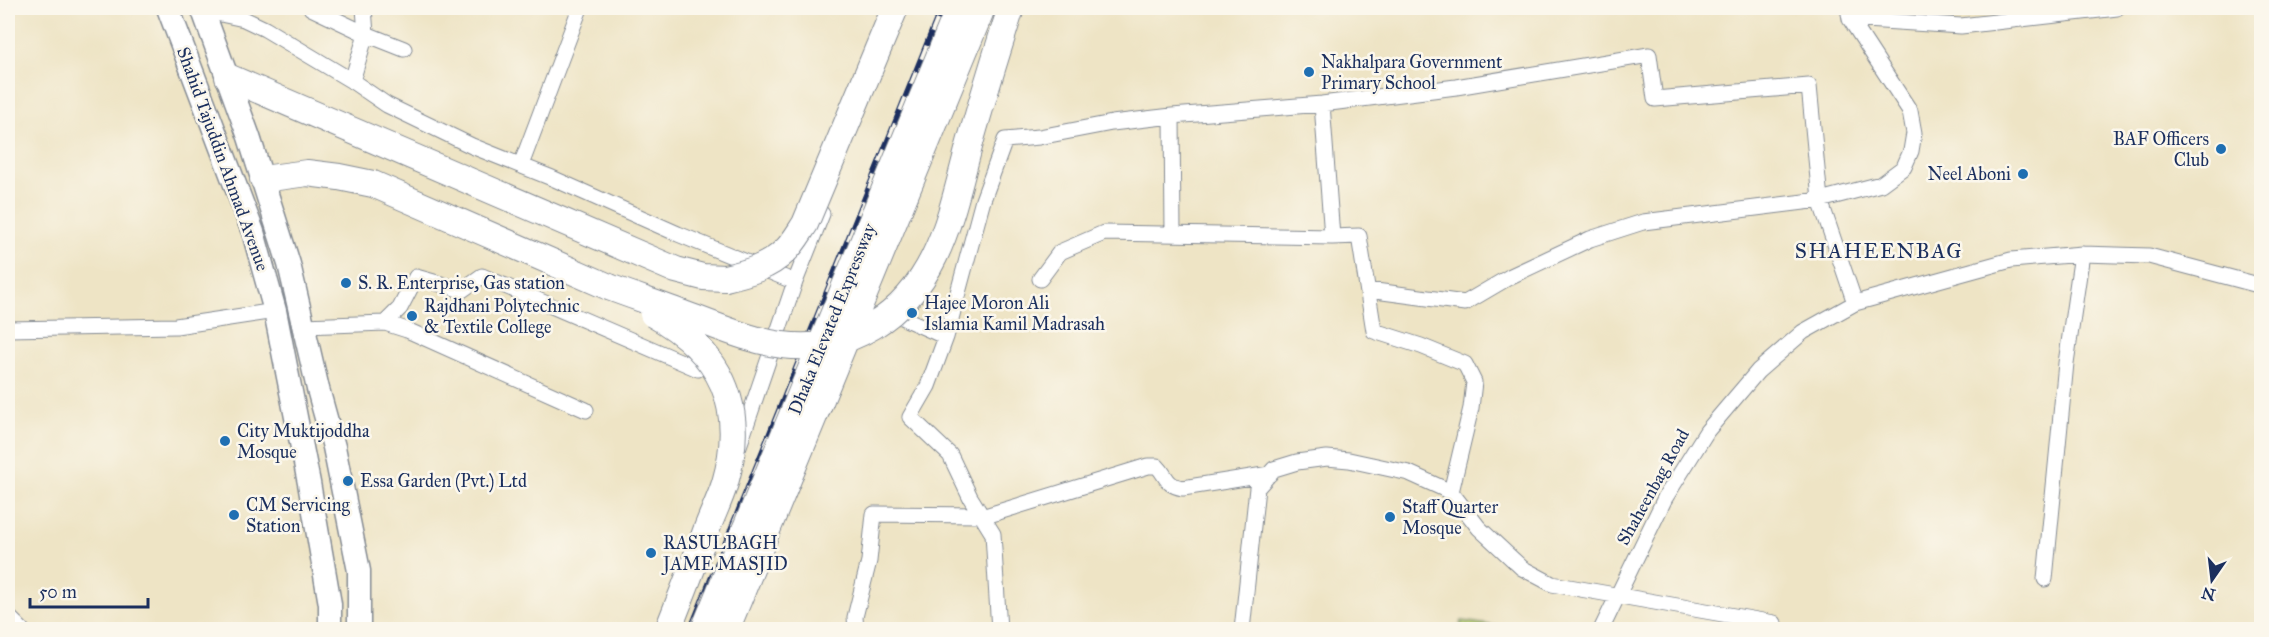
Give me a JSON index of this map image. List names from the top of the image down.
{
  "streets": {
    "highway": ["Dhaka Elevated Expressway"],
    "main road": ["Shahid Tajuddin Ahmad Avenue"],
    "street": ["Shaheenbag Road"]
  },
  "districts": ["SHAHEENBAG"],
  "places": [
    "Nakhalpara Government Primary School",
    "BAF Officers Club",
    "Neel Aboni",
    "S. R. Enterprise, Gas station",
    "Hajee Moron Ali Islamia Kamil Madrasah",
    "Rajdhani Polytechnic & Textile College",
    "City Muktijoddha Mosque",
    "Essa Garden (Pvt.) Ltd",
    "CM Servicing Station",
    "Staff Quarter Mosque",
    "RASULBAGH JAME MASJID"
  ],
  "scale_bar": "50 m",
  "north": "bottom"
}
